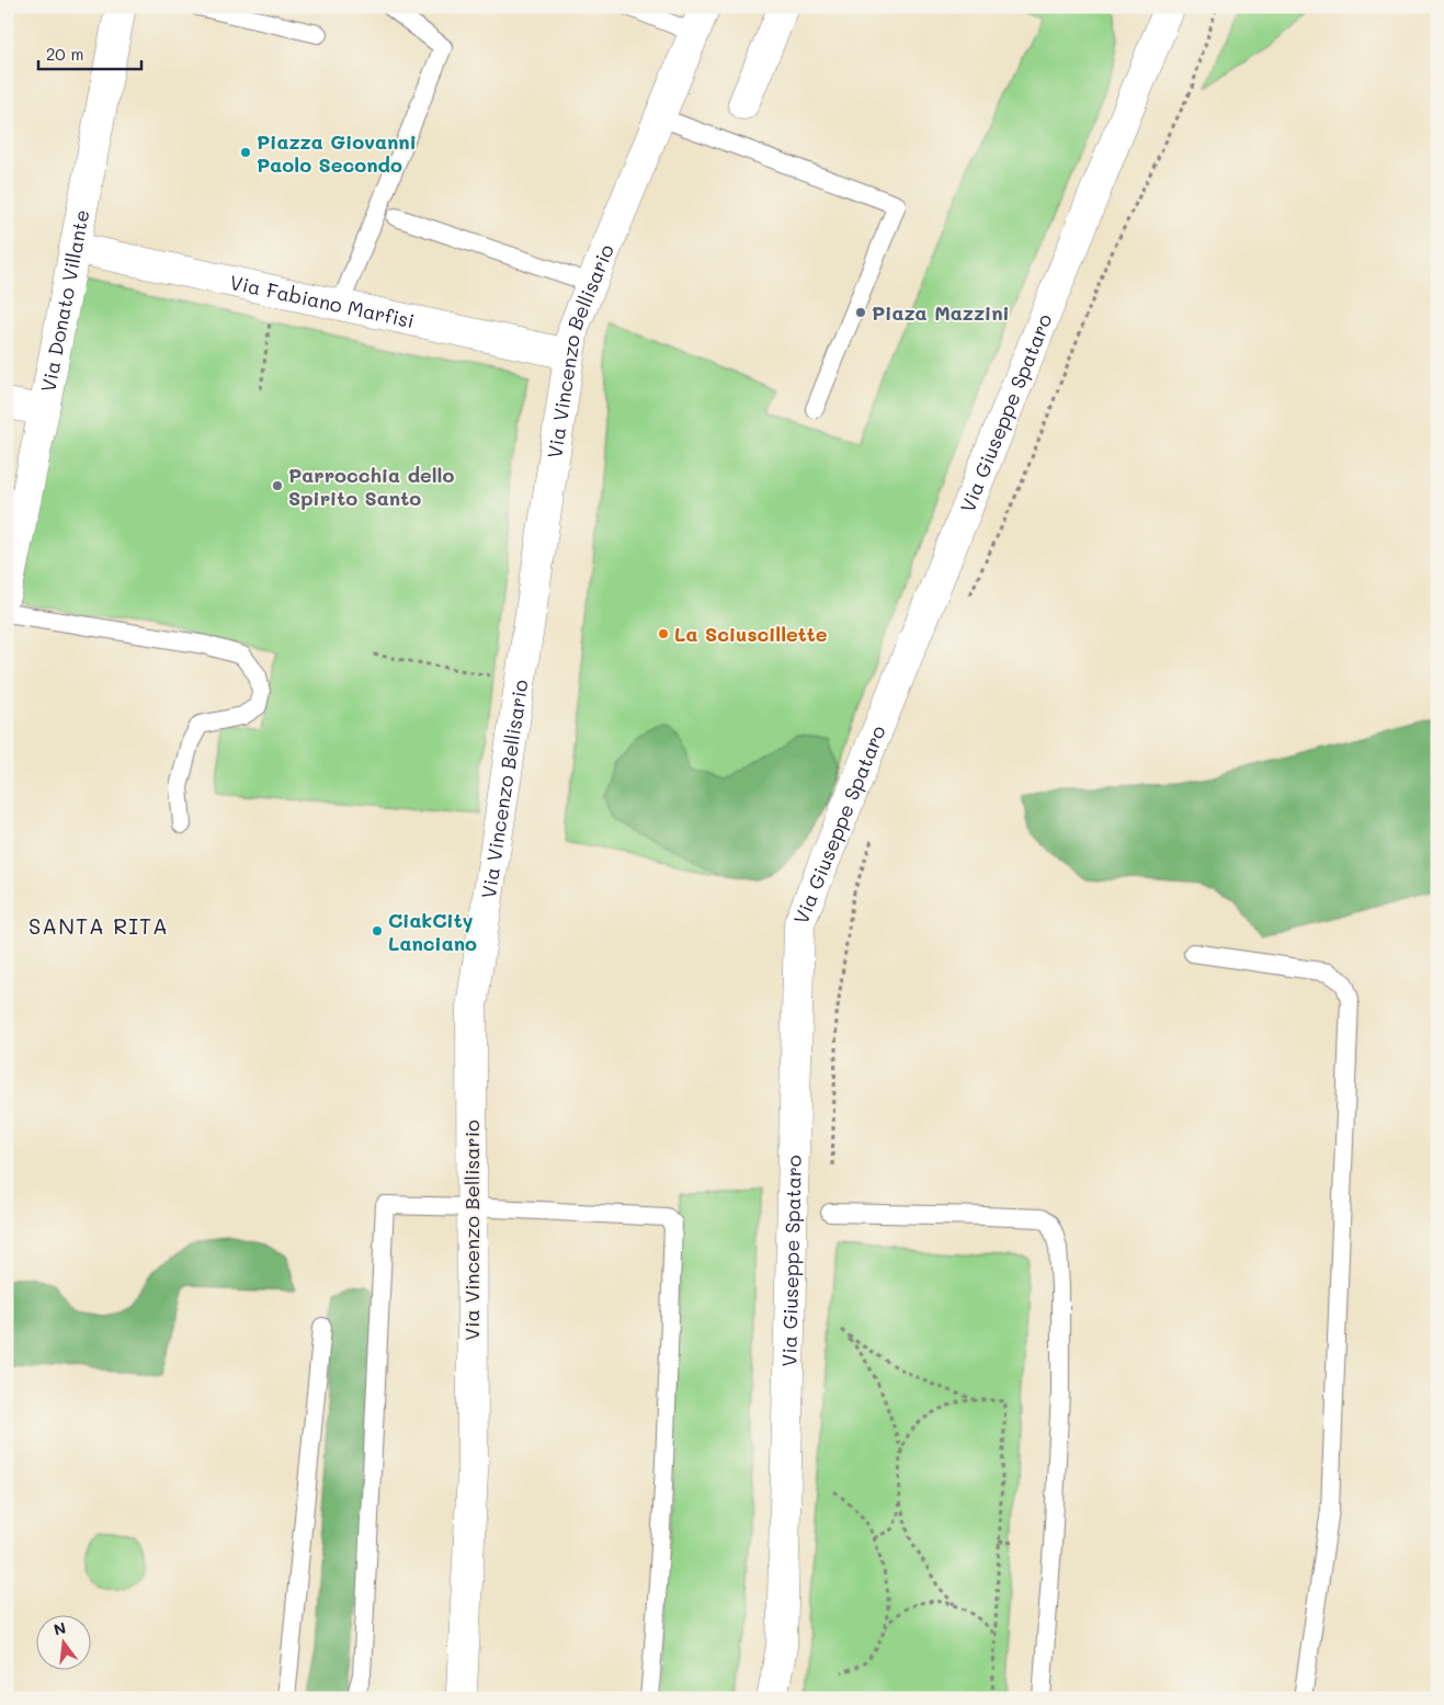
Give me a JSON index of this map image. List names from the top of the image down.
{
  "streets": {
    "street": [
      "Via Donato Villante",
      "Via Fabiano Marfisi",
      "Via Vincenzo Bellisario",
      "Via Giuseppe Spataro"
    ]
  },
  "crossings": [
    ["Via Donato Villante", "Via Fabiano Marfisi"],
    ["Via Fabiano Marfisi", "Via Vincenzo Bellisario"]
  ],
  "districts": ["SANTA RITA"],
  "places": [
    "Piazza Giovanni Paolo Secondo",
    "Piaza Mazzini",
    "Parrocchia dello Spirito Santo",
    "La Sciuscillette",
    "CiakCity Lanciano"
  ],
  "scale_bar": "20 m",
  "north": "top"
}
